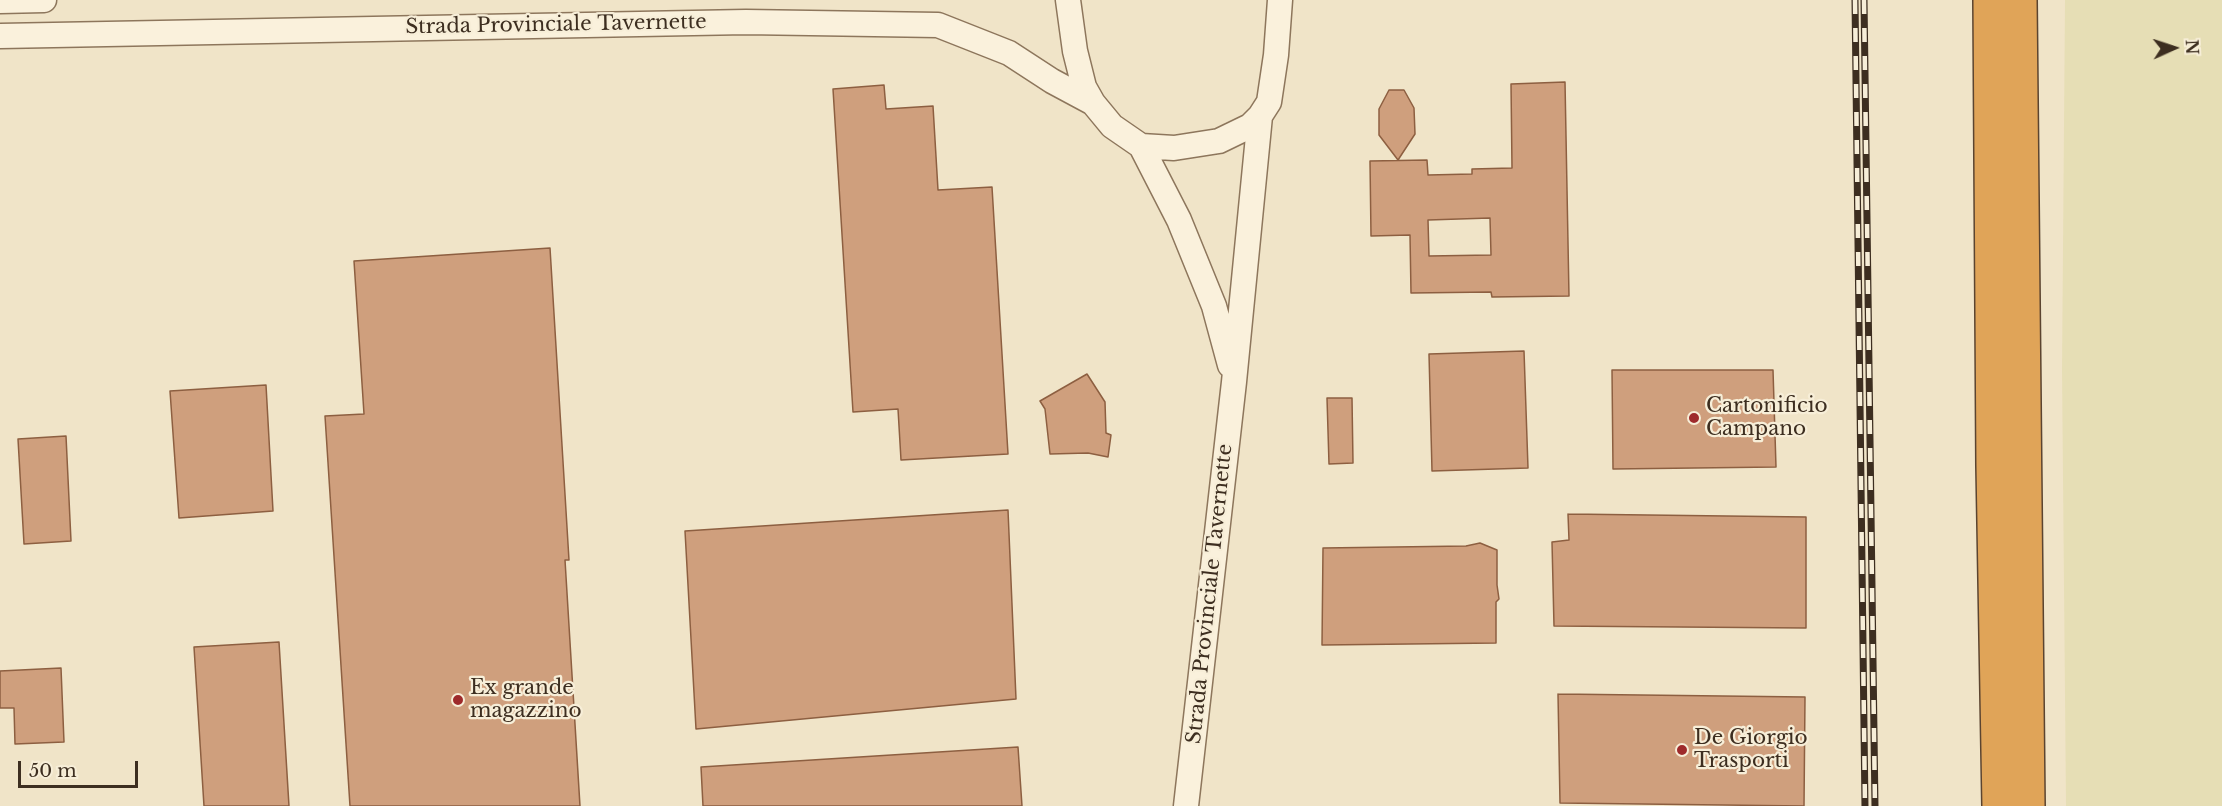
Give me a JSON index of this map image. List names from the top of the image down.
{
  "streets": {
    "street": ["Strada Provinciale Tavernette"]
  },
  "places": ["Cartonificio Campano", "Ex grande magazzino", "De Giorgio Trasporti"],
  "scale_bar": "50 m",
  "north": "right"
}
